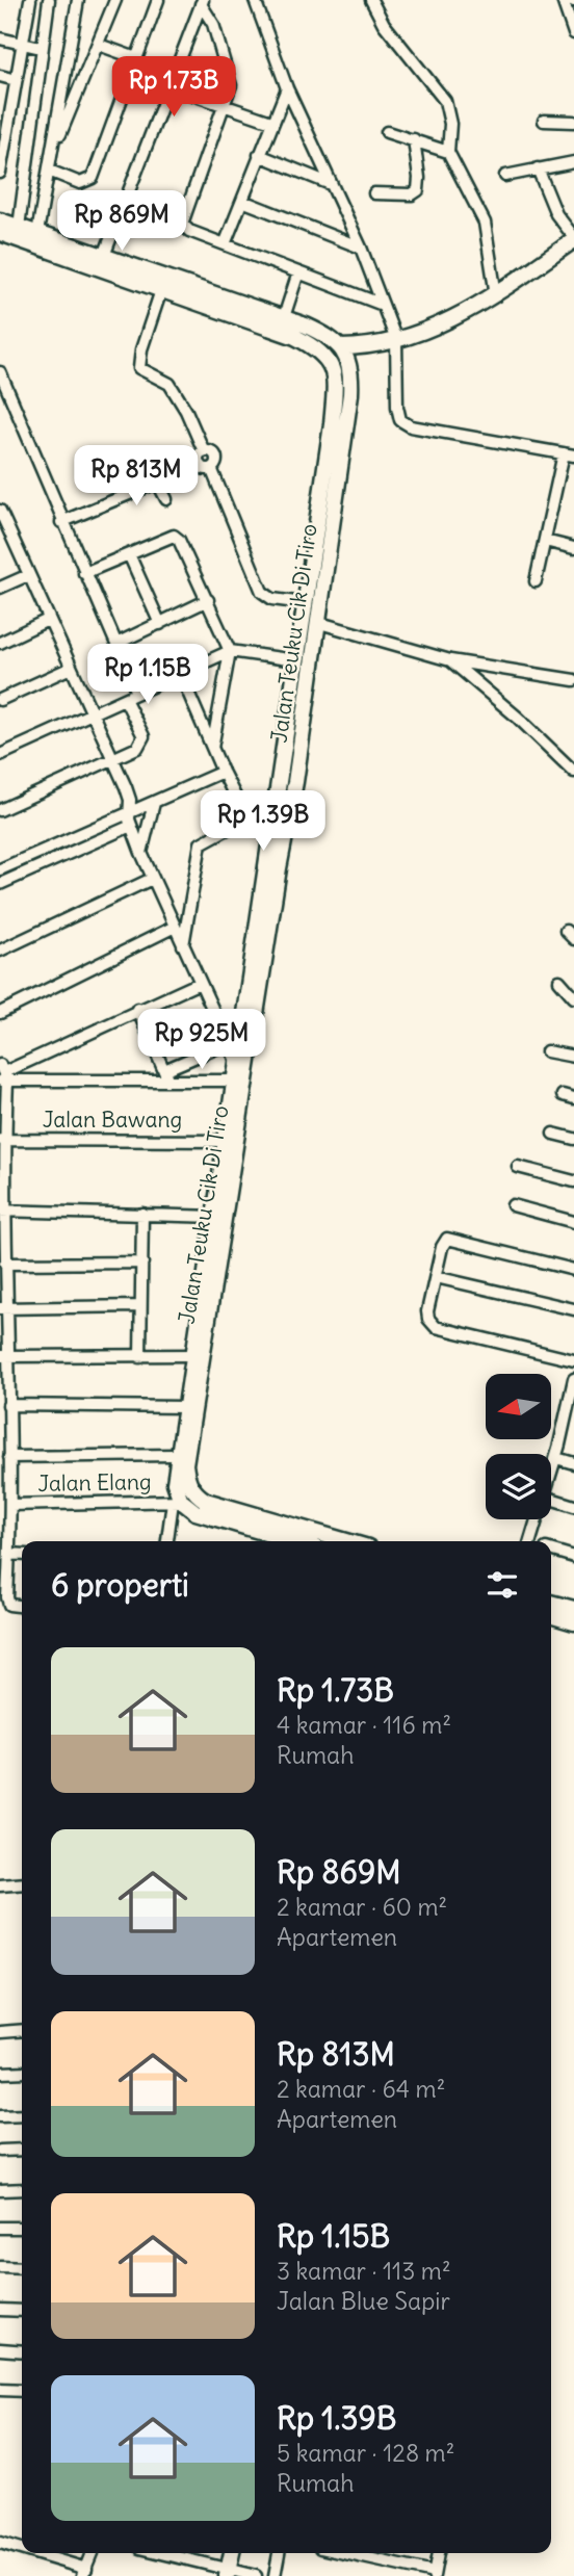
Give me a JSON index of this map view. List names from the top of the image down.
{
  "streets": {
    "street": ["Jalan Teuku Cik Di Tiro", "Jalan Bawang", "Jalan Elang"]
  },
  "crossings": [
    ["Jalan Teuku Cik Di Tiro", "Jalan Bawang"],
    ["Jalan Teuku Cik Di Tiro", "Jalan Elang"]
  ],
  "north": "left",
  "page": {
    "price": [
      "Rp 1.73B",
      "Rp 869M",
      "Rp 813M",
      "Rp 1.15B",
      "Rp 1.39B",
      "Rp 925M"
    ],
    "heading": "6 properti",
    "list": [
      {
        "name": "Rp 1.73B",
        "note": "4 kamar · 116 m² · Rumah"
      },
      {
        "name": "Rp 869M",
        "note": "2 kamar · 60 m² · Apartemen"
      },
      {
        "name": "Rp 813M",
        "note": "2 kamar · 64 m² · Apartemen"
      },
      {
        "name": "Rp 1.15B",
        "note": "3 kamar · 113 m² · Jalan Blue Sapir"
      },
      {
        "name": "Rp 1.39B",
        "note": "5 kamar · 128 m² · Rumah"
      }
    ]
  }
}
